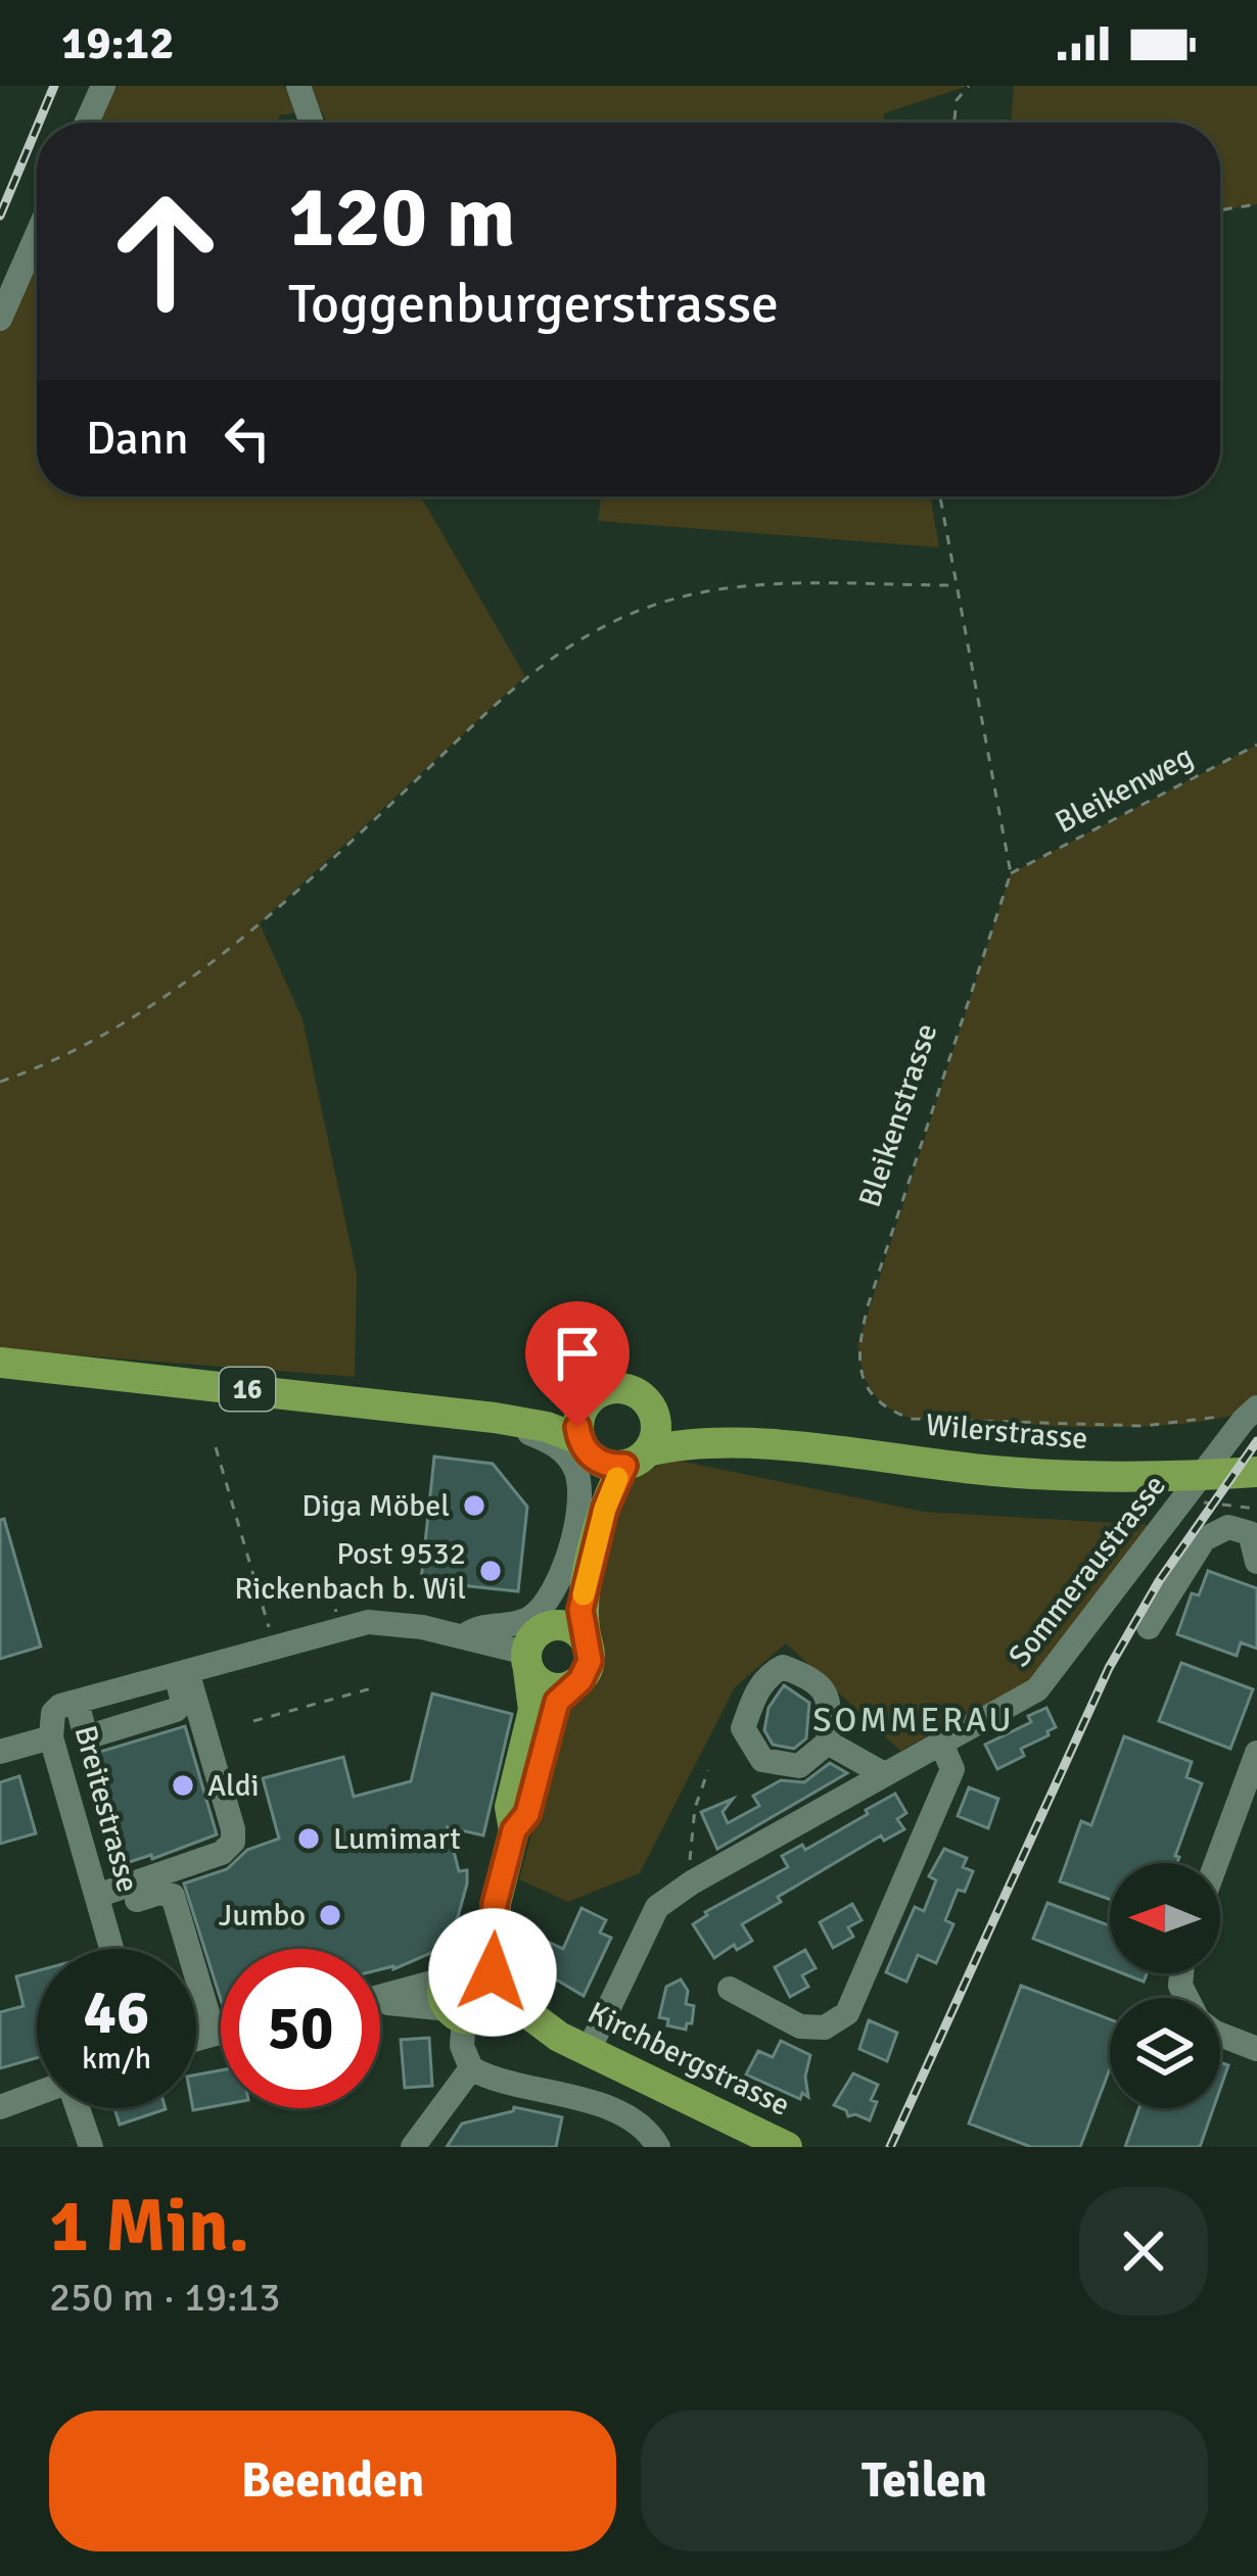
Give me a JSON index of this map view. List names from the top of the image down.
{
  "streets": {
    "main road": ["16", "Wilerstrasse", "Kirchbergstrasse"],
    "street": ["Sommeraustrasse", "Breitestrasse"],
    "path": ["Bleikenweg", "Bleikenstrasse"]
  },
  "crossings": [
    ["Bleikenweg", "Bleikenstrasse"],
    ["Bleikenstrasse", "Sommeraustrasse"],
    ["16", "Wilerstrasse"],
    ["16", "Breitestrasse"],
    ["Sommeraustrasse", "Kirchbergstrasse"]
  ],
  "districts": ["SOMMERAU"],
  "places": [
    "Diga Möbel",
    "Post 9532 Rickenbach b. Wil",
    "Aldi",
    "Lumimart",
    "Jumbo"
  ],
  "north": "left",
  "page": {
    "status": "19:12",
    "turn": ["120 m", "Toggenburgerstrasse"],
    "then": "Dann",
    "speed": "46 km/h",
    "limit": "50",
    "heading": ["1 Min.", "250 m · 19:13"],
    "buttons": ["Beenden", "Teilen"]
  }
}
